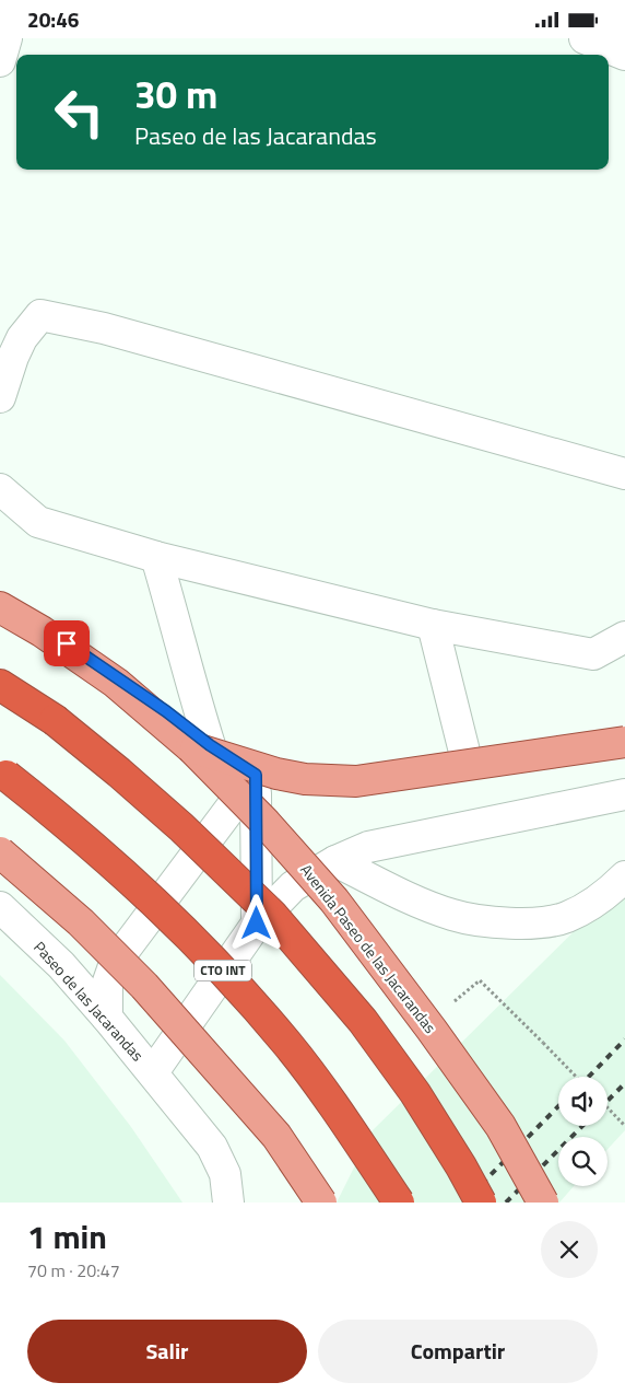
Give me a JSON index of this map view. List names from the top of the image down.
{
  "streets": {
    "highway": ["CTO INT"],
    "main road": ["Avenida Paseo de las Jacarandas"],
    "street": ["Paseo de las Jacarandas"]
  },
  "page": {
    "status": "20:46",
    "turn": ["30 m", "Paseo de las Jacarandas"],
    "heading": ["1 min", "70 m · 20:47"],
    "buttons": ["Salir", "Compartir"]
  }
}
